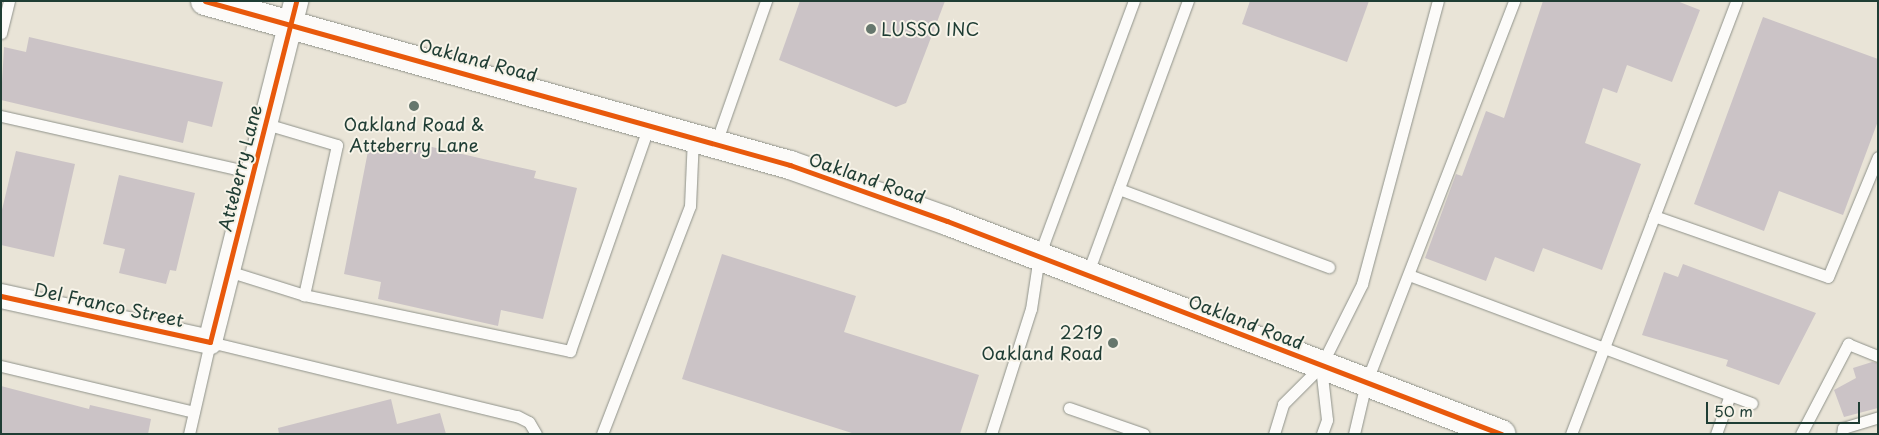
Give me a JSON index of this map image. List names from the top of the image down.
{
  "streets": {
    "main road": ["Oakland Road"],
    "street": ["Atteberry Lane", "Del Franco Street"]
  },
  "crossings": [
    ["Oakland Road", "Atteberry Lane"],
    ["Atteberry Lane", "Del Franco Street"]
  ],
  "places": ["LUSSO INC", "Oakland Road & Atteberry Lane", "2219 Oakland Road"],
  "scale_bar": "50 m"
}
